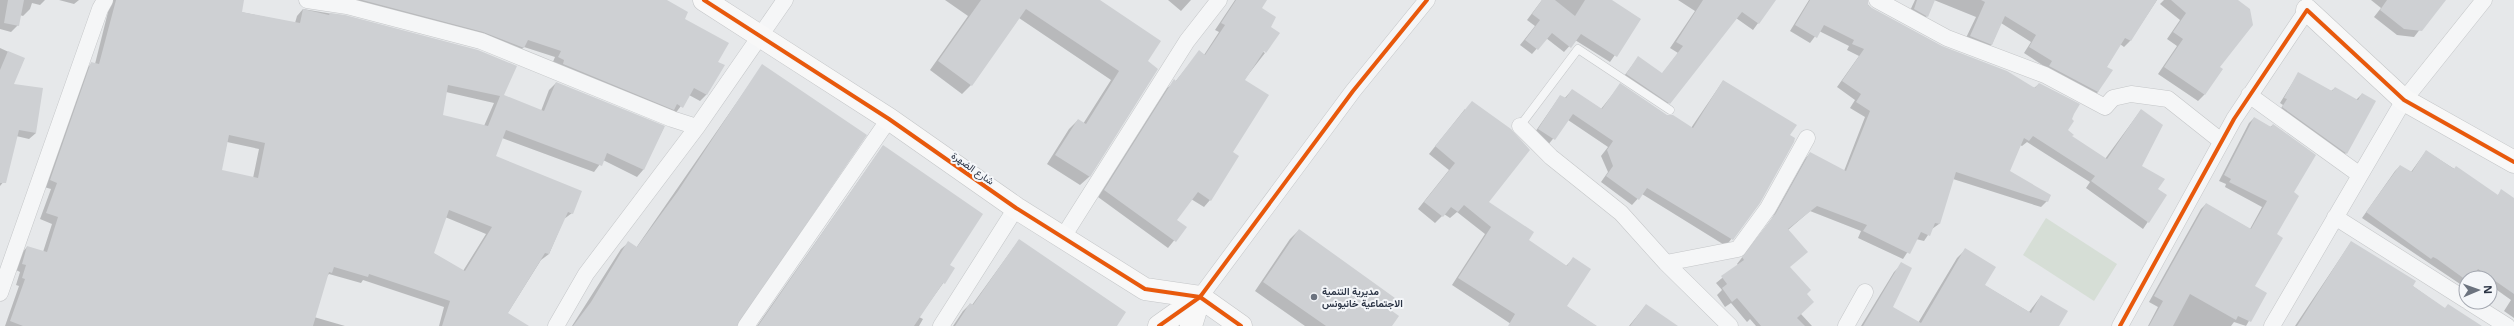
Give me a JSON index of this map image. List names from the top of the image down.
{
  "streets": {
    "street": ["شارع الضهرة"]
  },
  "places": ["مديرية التنمية الاجتماعية خانيونس"],
  "north": "right"
}
